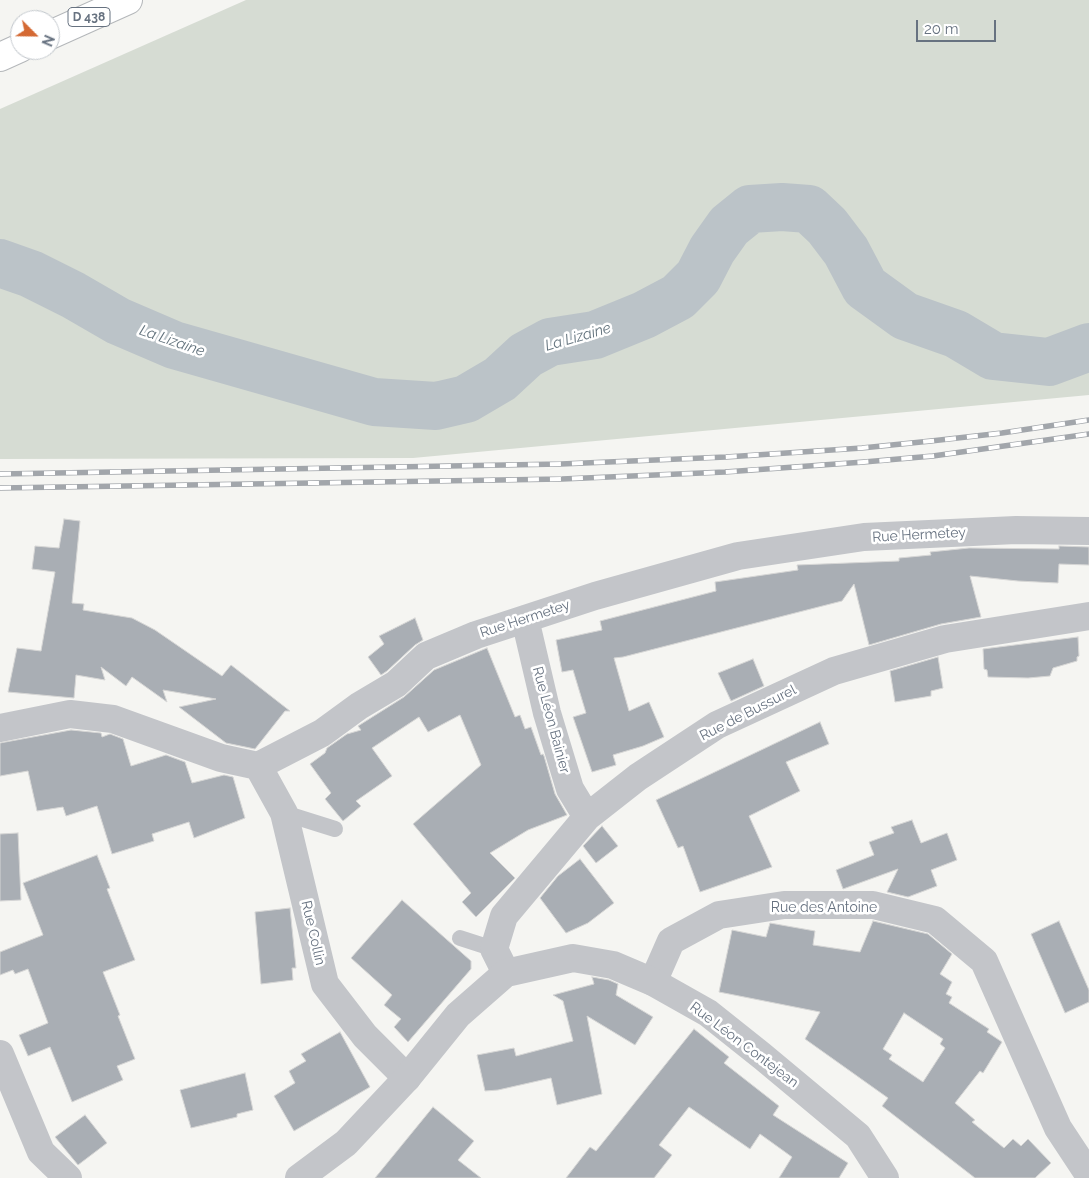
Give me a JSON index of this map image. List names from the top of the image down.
{
  "streets": {
    "main road": ["D 438"],
    "street": [
      "Rue Hermetey",
      "Rue de Bussurel",
      "Rue Léon Bainier",
      "Rue des Antoine",
      "Rue Collin",
      "Rue Léon Contejean"
    ]
  },
  "crossings": [
    ["Rue Hermetey", "Rue Léon Bainier"],
    ["Rue Hermetey", "Rue Collin"],
    ["Rue de Bussurel", "Rue Léon Bainier"],
    ["Rue de Bussurel", "Rue Léon Contejean"],
    ["Rue des Antoine", "Rue Léon Contejean"],
    ["Rue Collin", "Rue Léon Contejean"]
  ],
  "water": ["La Lizaine"],
  "scale_bar": "20 m",
  "north": "bottom right"
}
